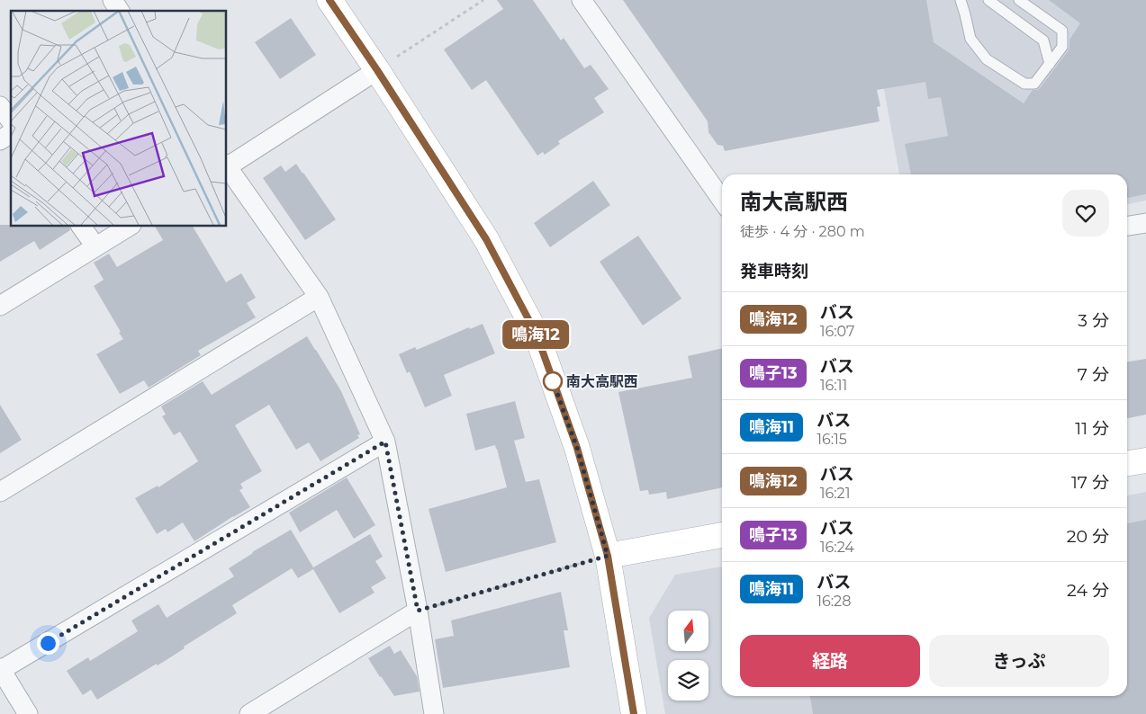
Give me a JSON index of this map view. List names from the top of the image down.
{
  "places": ["南大高駅西"],
  "lines": ["bus line 鳴海12"],
  "north": "top",
  "page": {
    "on_map": "鳴海12",
    "heading": [
      ["南大高駅西", "徒歩 · 4 分 · 280 m"],
      "発車時刻"
    ],
    "list": [
      {
        "mark": "鳴海12",
        "name": "バス",
        "note": "16:07",
        "value": "3 分"
      },
      {
        "mark": "鳴子13",
        "name": "バス",
        "note": "16:11",
        "value": "7 分"
      },
      {
        "mark": "鳴海11",
        "name": "バス",
        "note": "16:15",
        "value": "11 分"
      },
      {
        "mark": "鳴海12",
        "name": "バス",
        "note": "16:21",
        "value": "17 分"
      },
      {
        "mark": "鳴子13",
        "name": "バス",
        "note": "16:24",
        "value": "20 分"
      },
      {
        "mark": "鳴海11",
        "name": "バス",
        "note": "16:28",
        "value": "24 分"
      }
    ],
    "buttons": ["経路", "きっぷ"]
  }
}
